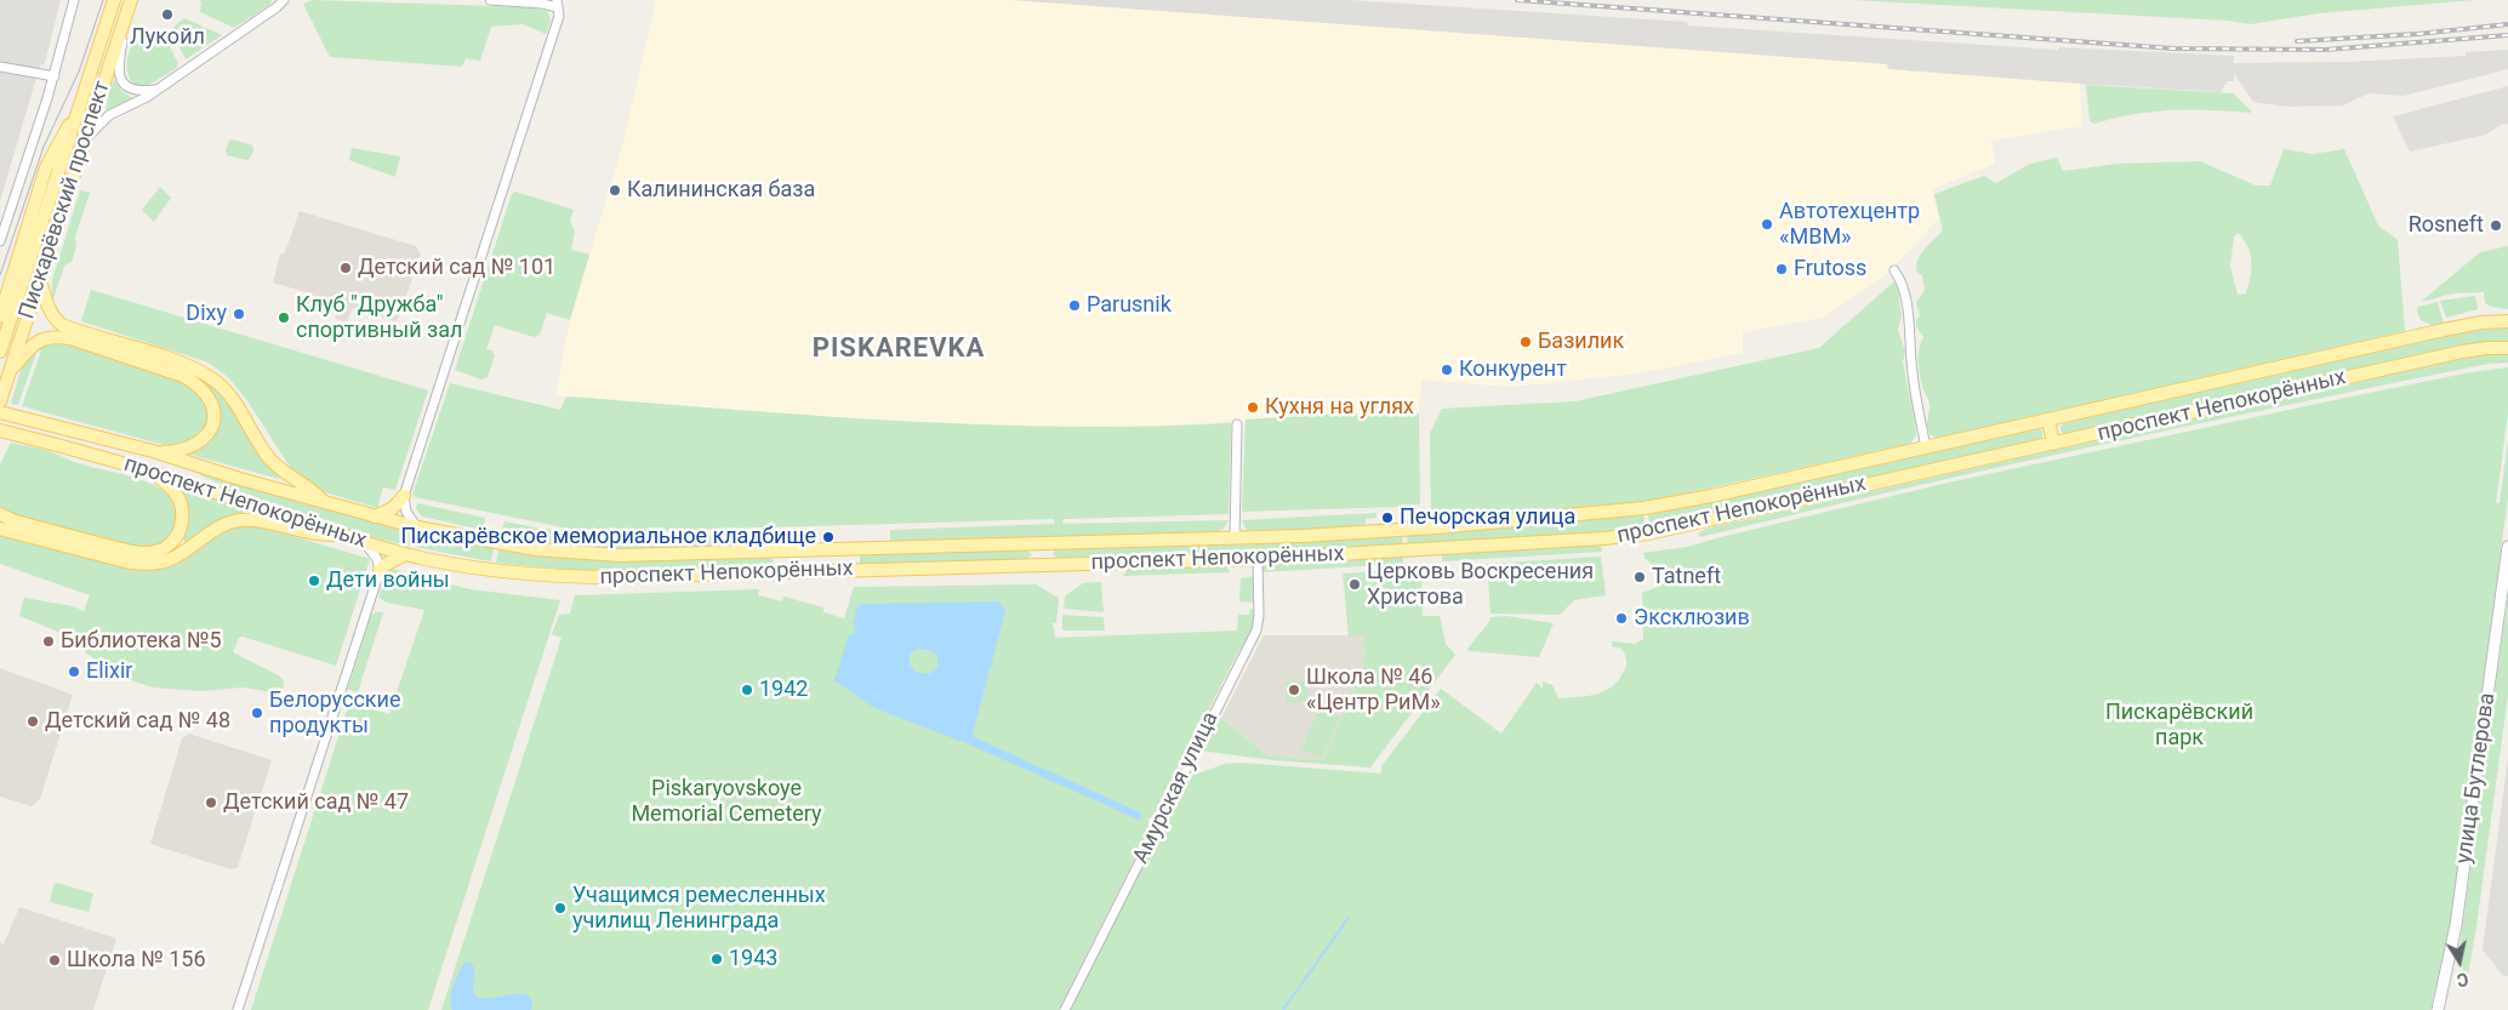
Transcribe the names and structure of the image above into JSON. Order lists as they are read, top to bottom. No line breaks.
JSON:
{"streets":{"main road":["Пискарёвский проспект","проспект Непокорённых"],"street":["улица Бутлерова","Амурская улица"]},"crossings":[["проспект Непокорённых","Амурская улица"]],"districts":["PISKAREVKA"],"parks":["Пискарёвский парк","Piskaryovskoye Memorial Cemetery"],"places":["Лукойл","Калининская база","Автотехцентр «МВМ»","Rosneft","Детский сад № 101","Frutoss","Parusnik","Dixy","Клуб \"Дружба\" спортивный зал","Базилик","Конкурент","Кухня на углях","Печорская улица","Пискарёвское мемориальное кладбище","Tatneft","Дети войны","Церковь Воскресения Христова","Эксклюзив","Библиотека №5","Elixir","1942","Школа № 46 «Центр РиМ»","Белорусские продукты","Детский сад № 48","Детский сад № 47","Учащимся ремесленных училищ Ленинграда","1943","Школа № 156"],"north":"bottom"}
